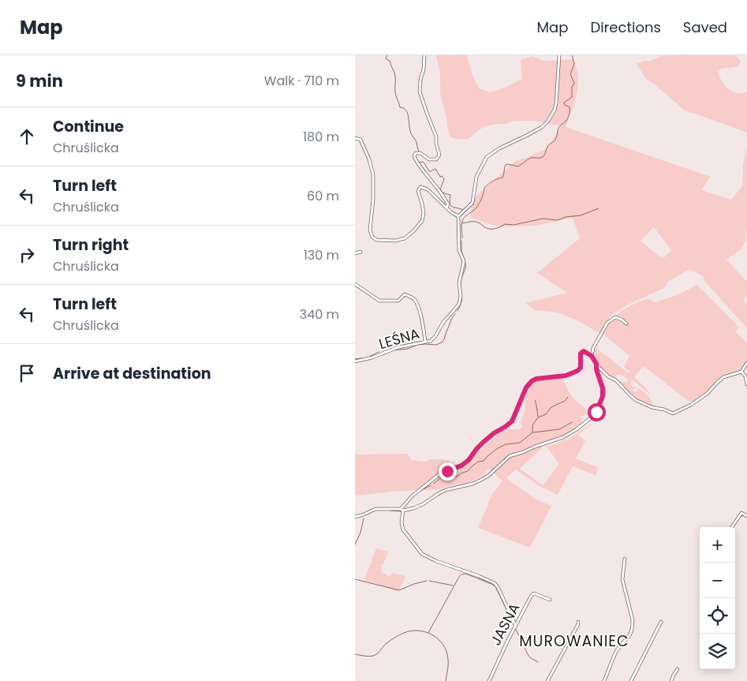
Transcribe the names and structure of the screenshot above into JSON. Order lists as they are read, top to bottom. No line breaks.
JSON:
{"streets":{"street":["LEŚNA","JASNA"]},"districts":["MUROWANIEC"],"page":{"header":"Map","nav":["Map","Directions","Saved"],"heading":["9 min","Walk · 710 m"],"list":[["Continue","Chruślicka","180 m"],["Turn left","Chruślicka","60 m"],["Turn right","Chruślicka","130 m"],["Turn left","Chruślicka","340 m"],"Arrive at destination"],"map_buttons":["+","−"]}}
